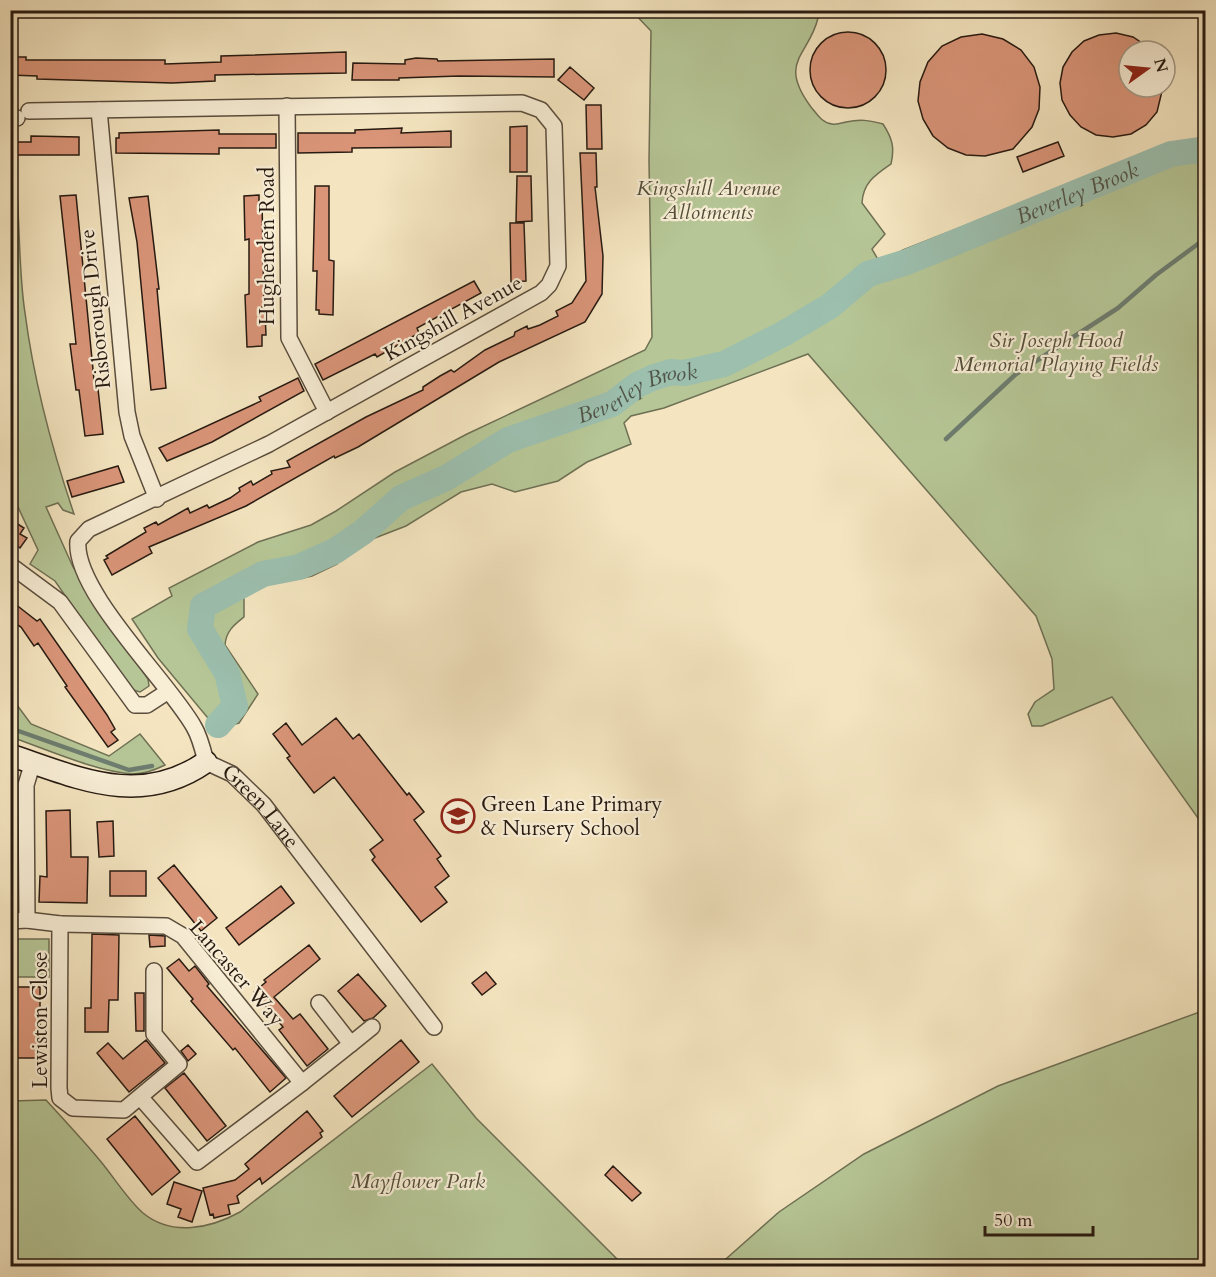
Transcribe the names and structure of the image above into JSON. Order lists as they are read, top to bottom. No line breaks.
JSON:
{"streets":{"street":["Hughenden Road","Risborough Drive","Kingshill Avenue","Green Lane","Lancaster Way","Lewiston Close"]},"crossings":[["Hughenden Road","Kingshill Avenue"],["Risborough Drive","Kingshill Avenue"],["Lancaster Way","Lewiston Close"]],"water":["Beverley Brook"],"parks":["Kingshill Avenue Allotments","Sir Joseph Hood Memorial Playing Fields","Mayflower Park"],"places":{"school or university":["Green Lane Primary & Nursery School"]},"scale_bar":"50 m","north":"right"}
